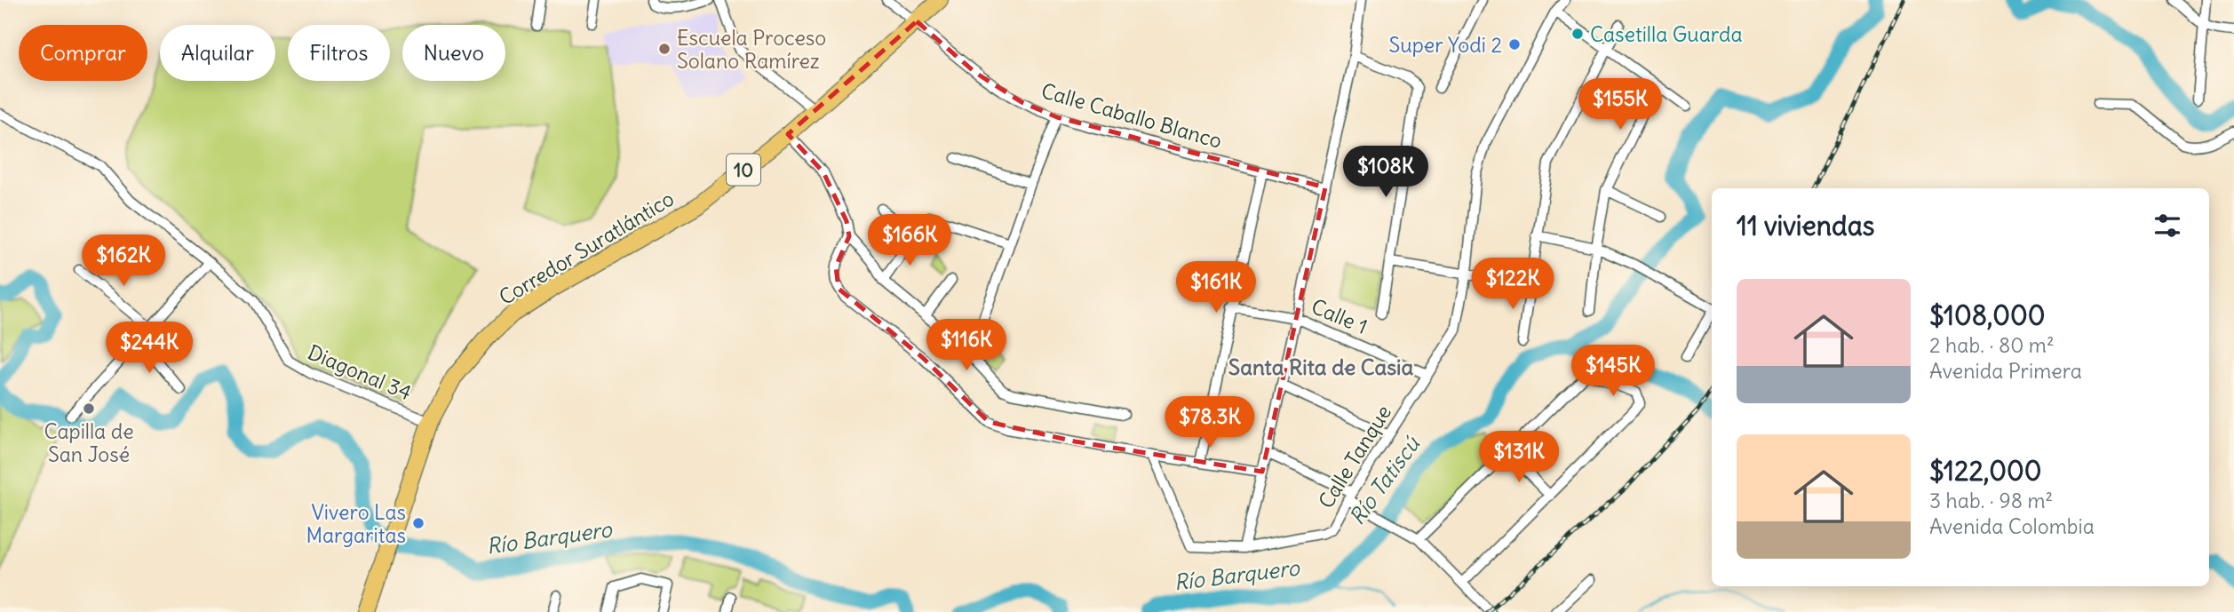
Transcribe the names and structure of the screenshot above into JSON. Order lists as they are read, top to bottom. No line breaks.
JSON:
{"streets":{"main road":["10","Corredor Suratlántico"],"street":["Calle Caballo Blanco","Calle 1","Diagonal 34","Calle Tanque"]},"crossings":[["Calle Caballo Blanco","Corredor Suratlántico"],["Corredor Suratlántico","Diagonal 34"],["Calle 1","Calle Tanque"]],"districts":["Santa Rita de Casia"],"water":["Río Tatiscú","Río Barquero"],"places":["Casetilla Guarda","Super Yodi 2","Escuela Proceso Solano Ramírez","Capilla de San José","Vivero Las Margaritas"],"page":{"chip":["Comprar","Alquilar","Filtros","Nuevo"],"price":["$155K","$108K","$166K","$162K","$122K","$161K","$116K","$244K","$145K","$78.3K","$131K"],"heading":"11 viviendas","list":[{"name":"$108,000","note":"2 hab. · 80 m² · Avenida Primera"},{"name":"$122,000","note":"3 hab. · 98 m² · Avenida Colombia"}]}}
